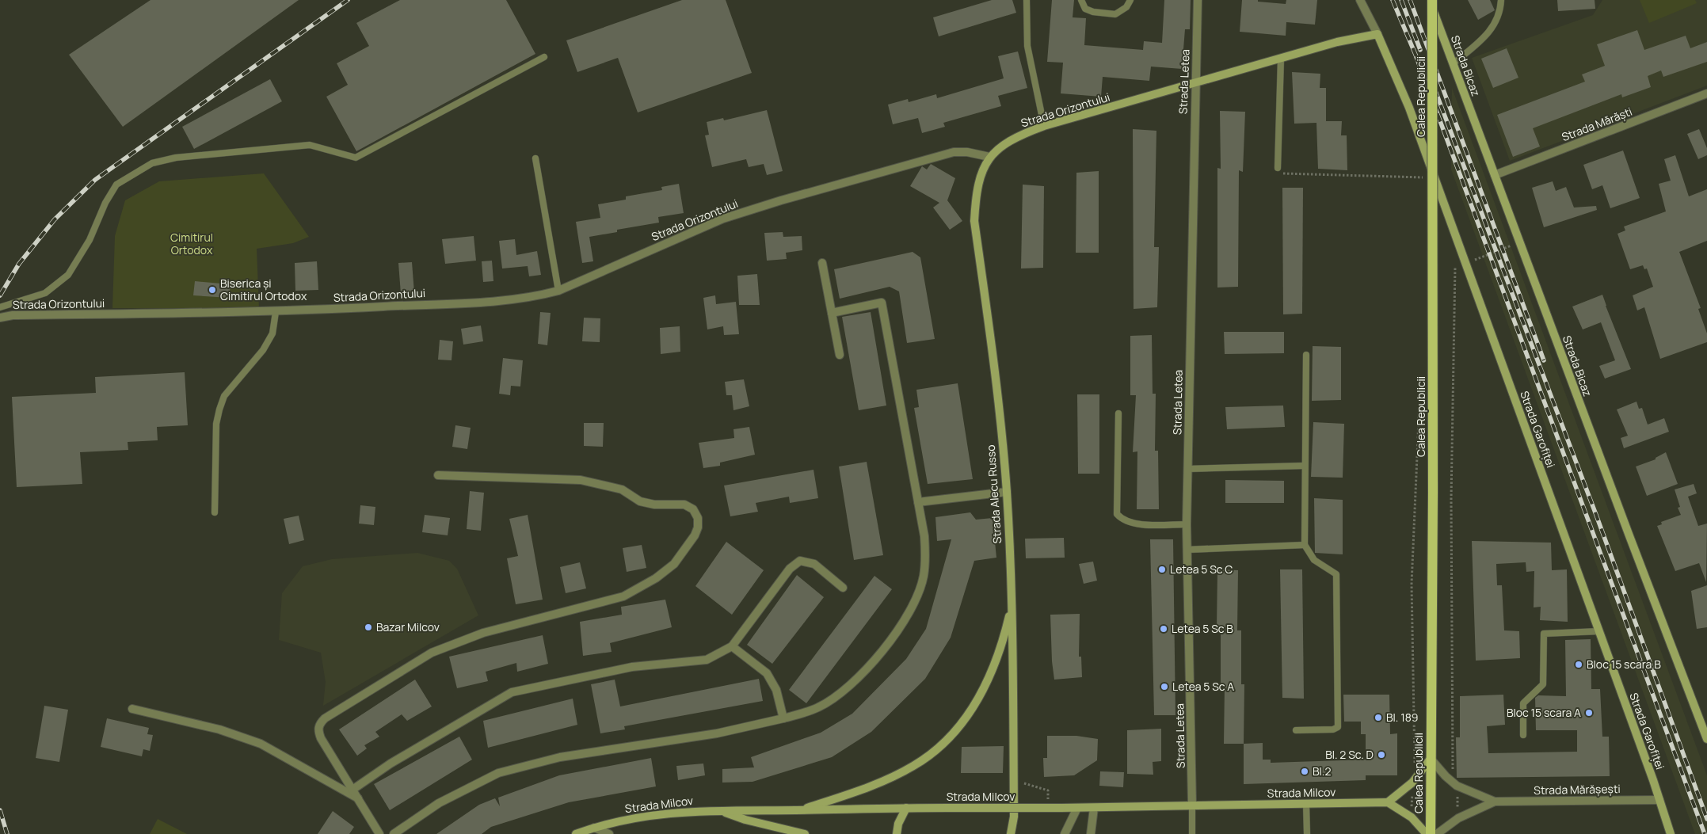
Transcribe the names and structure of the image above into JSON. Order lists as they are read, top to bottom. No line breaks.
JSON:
{"streets":{"main road":["Calea Republicii"],"street":["Strada Bicaz","Strada Letea","Strada Orizontului","Strada Mărăști","Strada Garofiței","Strada Alecu Russo","Strada Mărășești","Strada Milcov"]},"crossings":[["Strada Bicaz","Calea Republicii"],["Strada Bicaz","Strada Mărăști"],["Strada Letea","Strada Orizontului"],["Strada Letea","Strada Milcov"],["Calea Republicii","Strada Mărășești"],["Strada Orizontului","Strada Garofiței"],["Strada Orizontului","Strada Alecu Russo"],["Strada Garofiței","Strada Mărășești"]],"parks":["Cimitirul Ortodox"],"places":["Biserica și Cimitirul Ortodox","Letea 5 Sc C","Bazar Milcov","Letea 5 Sc B","Bloc 15 scara B","Letea 5 Sc A","Bloc 15 scara A","Bl. 189","Bl. 2 Sc. D","Bl.2"]}
